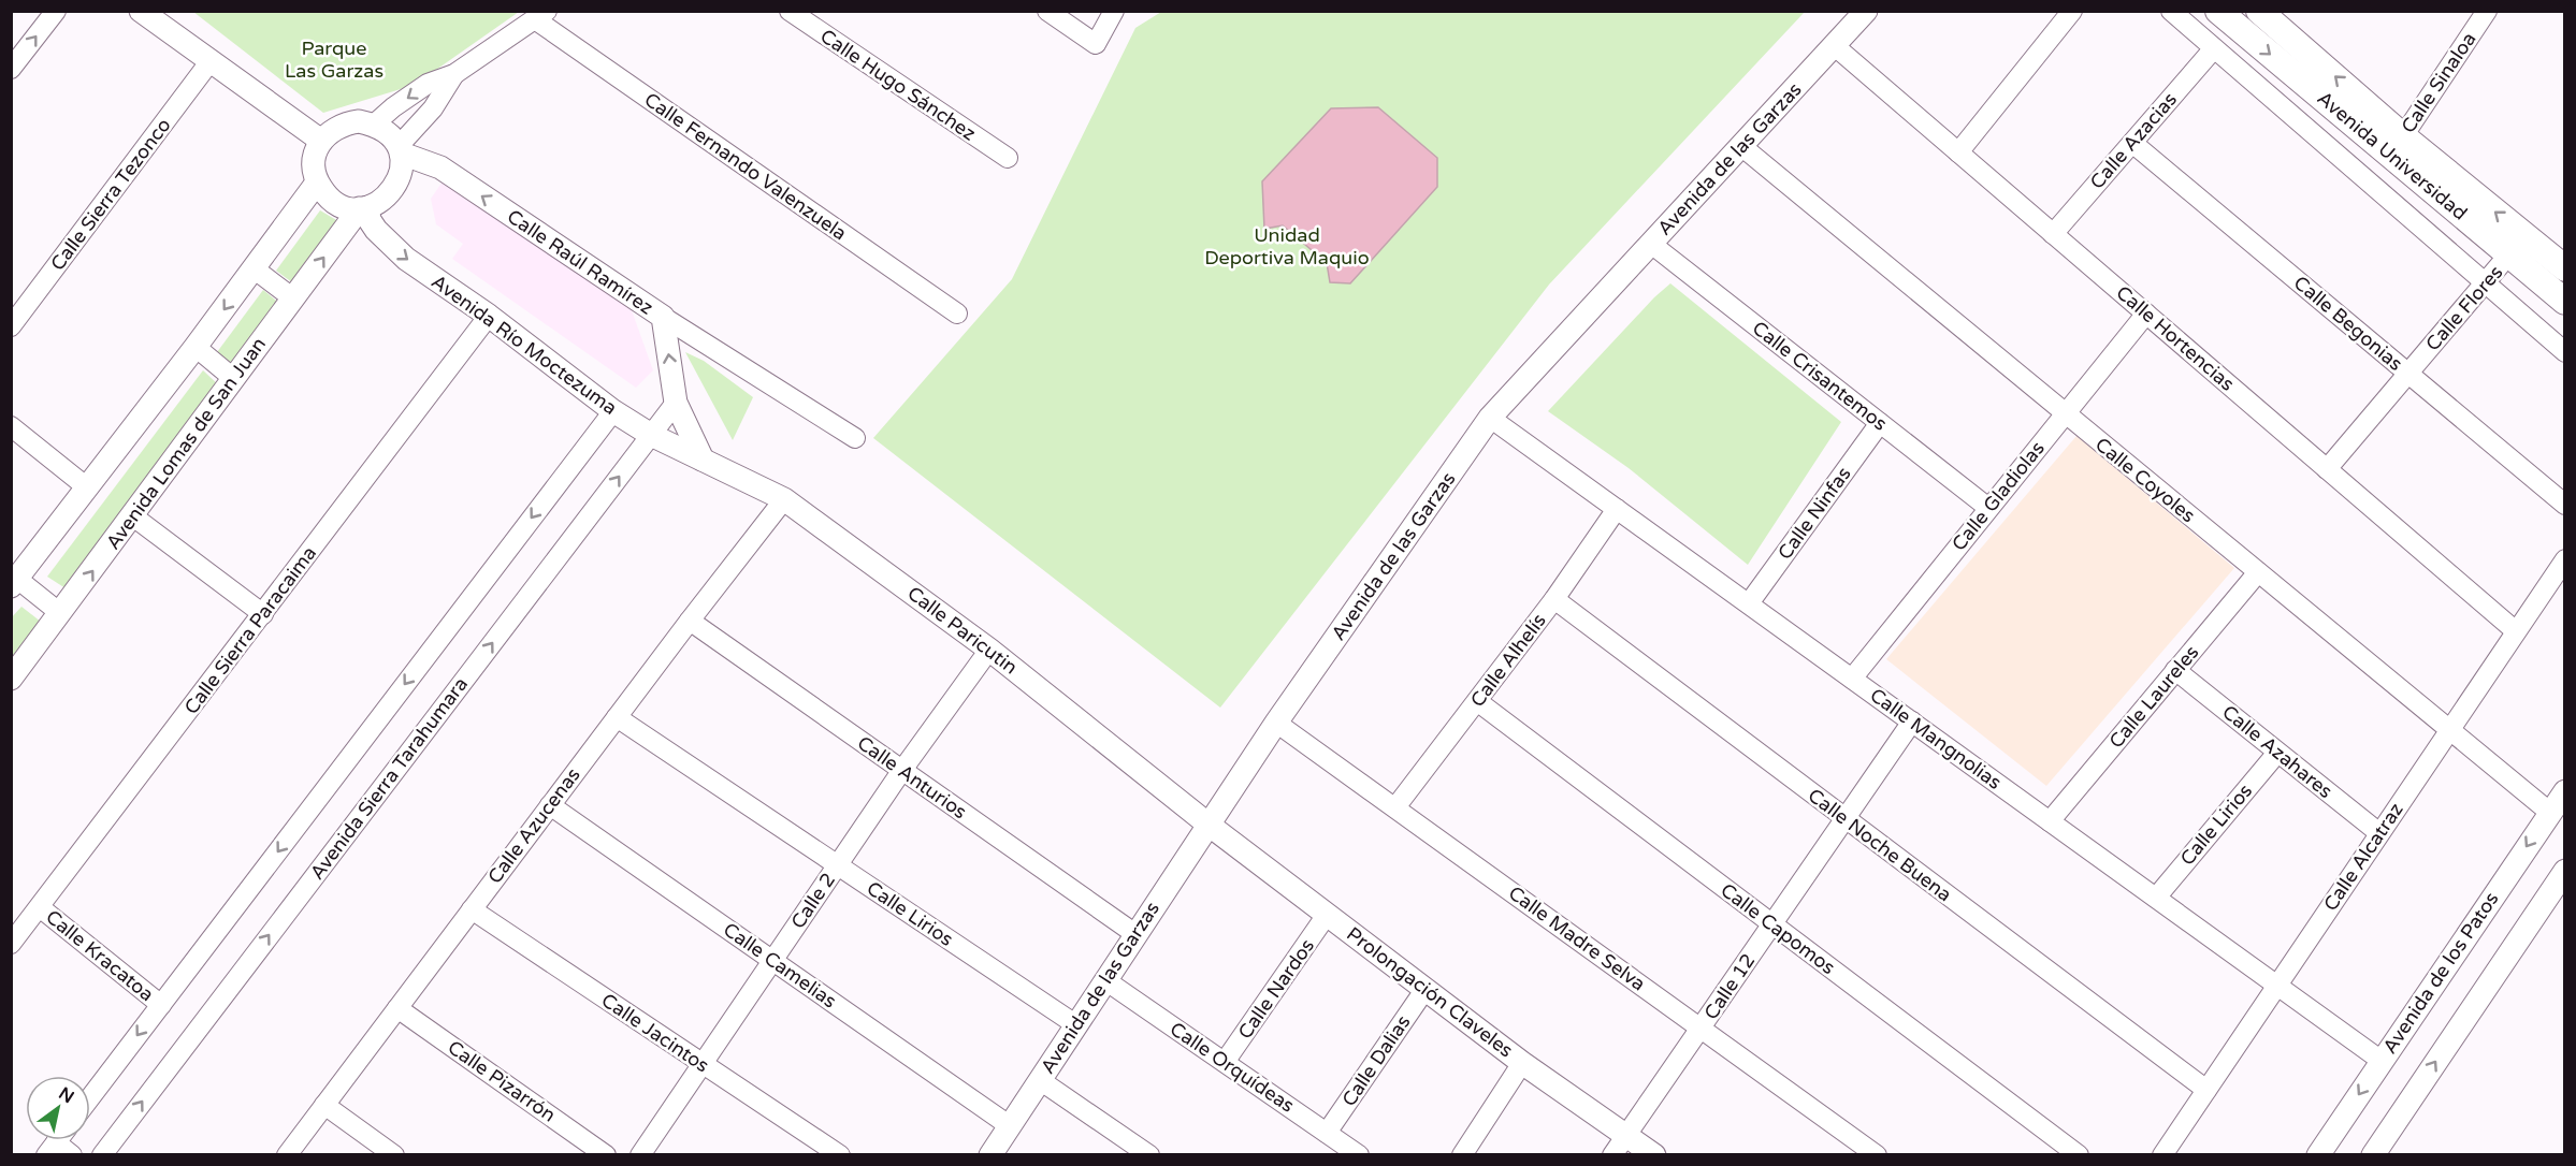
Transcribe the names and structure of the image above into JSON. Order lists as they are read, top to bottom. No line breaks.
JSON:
{"streets":{"main road":["Avenida Universidad"],"street":["Calle Sinaloa","Calle Hugo Sánchez","Calle Azacias","Avenida de las Garzas","Calle Fernando Valenzuela","Calle Sierra Tezonco","Calle Raúl Ramírez","Calle Flores","Calle Begonias","Calle Hortencias","Avenida Río Moctezuma","Calle Crisantemos","Avenida Lomas de San Juan","Calle Coyoles","Calle Gladiolas","Calle Ninfas","Calle Sierra Paracaima","Calle Paricutin","Calle Alhelís","Calle Laureles","Calle Mangnolias","Calle Azahares","Calle Anturios","Avenida Sierra Tarahumara","Calle Lirios","Calle Azucenas","Calle Noche Buena","Calle Alcatraz","Calle 2","Calle Capomos","Calle Madre Selva","Calle Kracatoa","Calle Camelias","Avenida de los Patos","Calle 12","Calle Nardos","Prolongación Claveles","Calle Jacintos","Calle Dalias","Calle Orquídeas","Calle Pizarrón"]},"crossings":[["Calle Sinaloa","Avenida Universidad"],["Calle Azacias","Calle Begonias"],["Calle Azacias","Calle Hortencias"],["Avenida Universidad","Calle Flores"],["Avenida de las Garzas","Calle Hortencias"],["Avenida de las Garzas","Calle Crisantemos"],["Avenida de las Garzas","Calle Coyoles"],["Avenida de las Garzas","Calle Paricutin"],["Avenida de las Garzas","Calle Mangnolias"],["Avenida de las Garzas","Calle Anturios"],["Avenida de las Garzas","Calle Lirios"],["Avenida de las Garzas","Calle Madre Selva"],["Avenida de las Garzas","Calle Camelias"],["Avenida de las Garzas","Prolongación Claveles"],["Avenida de las Garzas","Calle Orquídeas"],["Calle Raúl Ramírez","Avenida Río Moctezuma"],["Calle Raúl Ramírez","Avenida Lomas de San Juan"],["Calle Raúl Ramírez","Calle Paricutin"],["Calle Raúl Ramírez","Avenida Sierra Tarahumara"],["Calle Flores","Calle Begonias"],["Calle Flores","Calle Hortencias"],["Calle Hortencias","Calle Gladiolas"],["Calle Hortencias","Calle Alcatraz"],["Avenida Río Moctezuma","Avenida Lomas de San Juan"],["Avenida Río Moctezuma","Calle Sierra Paracaima"],["Avenida Río Moctezuma","Calle Paricutin"],["Avenida Río Moctezuma","Avenida Sierra Tarahumara"],["Calle Crisantemos","Calle Gladiolas"],["Calle Crisantemos","Calle Ninfas"],["Calle Coyoles","Calle Gladiolas"],["Calle Coyoles","Calle Laureles"],["Calle Coyoles","Calle Alcatraz"],["Calle Coyoles","Avenida de los Patos"],["Calle Gladiolas","Calle Mangnolias"],["Calle Ninfas","Calle Mangnolias"],["Calle Sierra Paracaima","Calle Kracatoa"],["Calle Paricutin","Calle Azucenas"],["Calle Paricutin","Calle 2"],["Calle Paricutin","Prolongación Claveles"],["Calle Alhelís","Calle Mangnolias"],["Calle Alhelís","Calle Noche Buena"],["Calle Alhelís","Calle Capomos"],["Calle Alhelís","Calle Madre Selva"],["Calle Laureles","Calle Mangnolias"],["Calle Laureles","Calle Azahares"],["Calle Mangnolias","Calle Lirios"],["Calle Mangnolias","Calle Alcatraz"],["Calle Mangnolias","Avenida de los Patos"],["Calle Mangnolias","Calle 12"],["Calle Azahares","Calle Lirios"],["Calle Azahares","Calle Alcatraz"],["Calle Anturios","Calle Azucenas"],["Calle Anturios","Calle 2"],["Calle Lirios","Calle Azucenas"],["Calle Lirios","Calle 2"],["Calle Azucenas","Calle Camelias"],["Calle Azucenas","Calle Jacintos"],["Calle Azucenas","Calle Pizarrón"],["Calle Noche Buena","Calle Alcatraz"],["Calle Noche Buena","Calle 12"],["Calle 2","Calle Camelias"],["Calle 2","Calle Jacintos"],["Calle Capomos","Calle 12"],["Calle Madre Selva","Calle 12"],["Calle 12","Prolongación Claveles"],["Calle Nardos","Prolongación Claveles"],["Calle Nardos","Calle Orquídeas"],["Prolongación Claveles","Calle Dalias"],["Calle Dalias","Calle Orquídeas"]],"one_way":["Avenida Río Moctezuma"],"parks":["Parque Las Garzas","Unidad Deportiva Maquio"],"north":"top right"}
